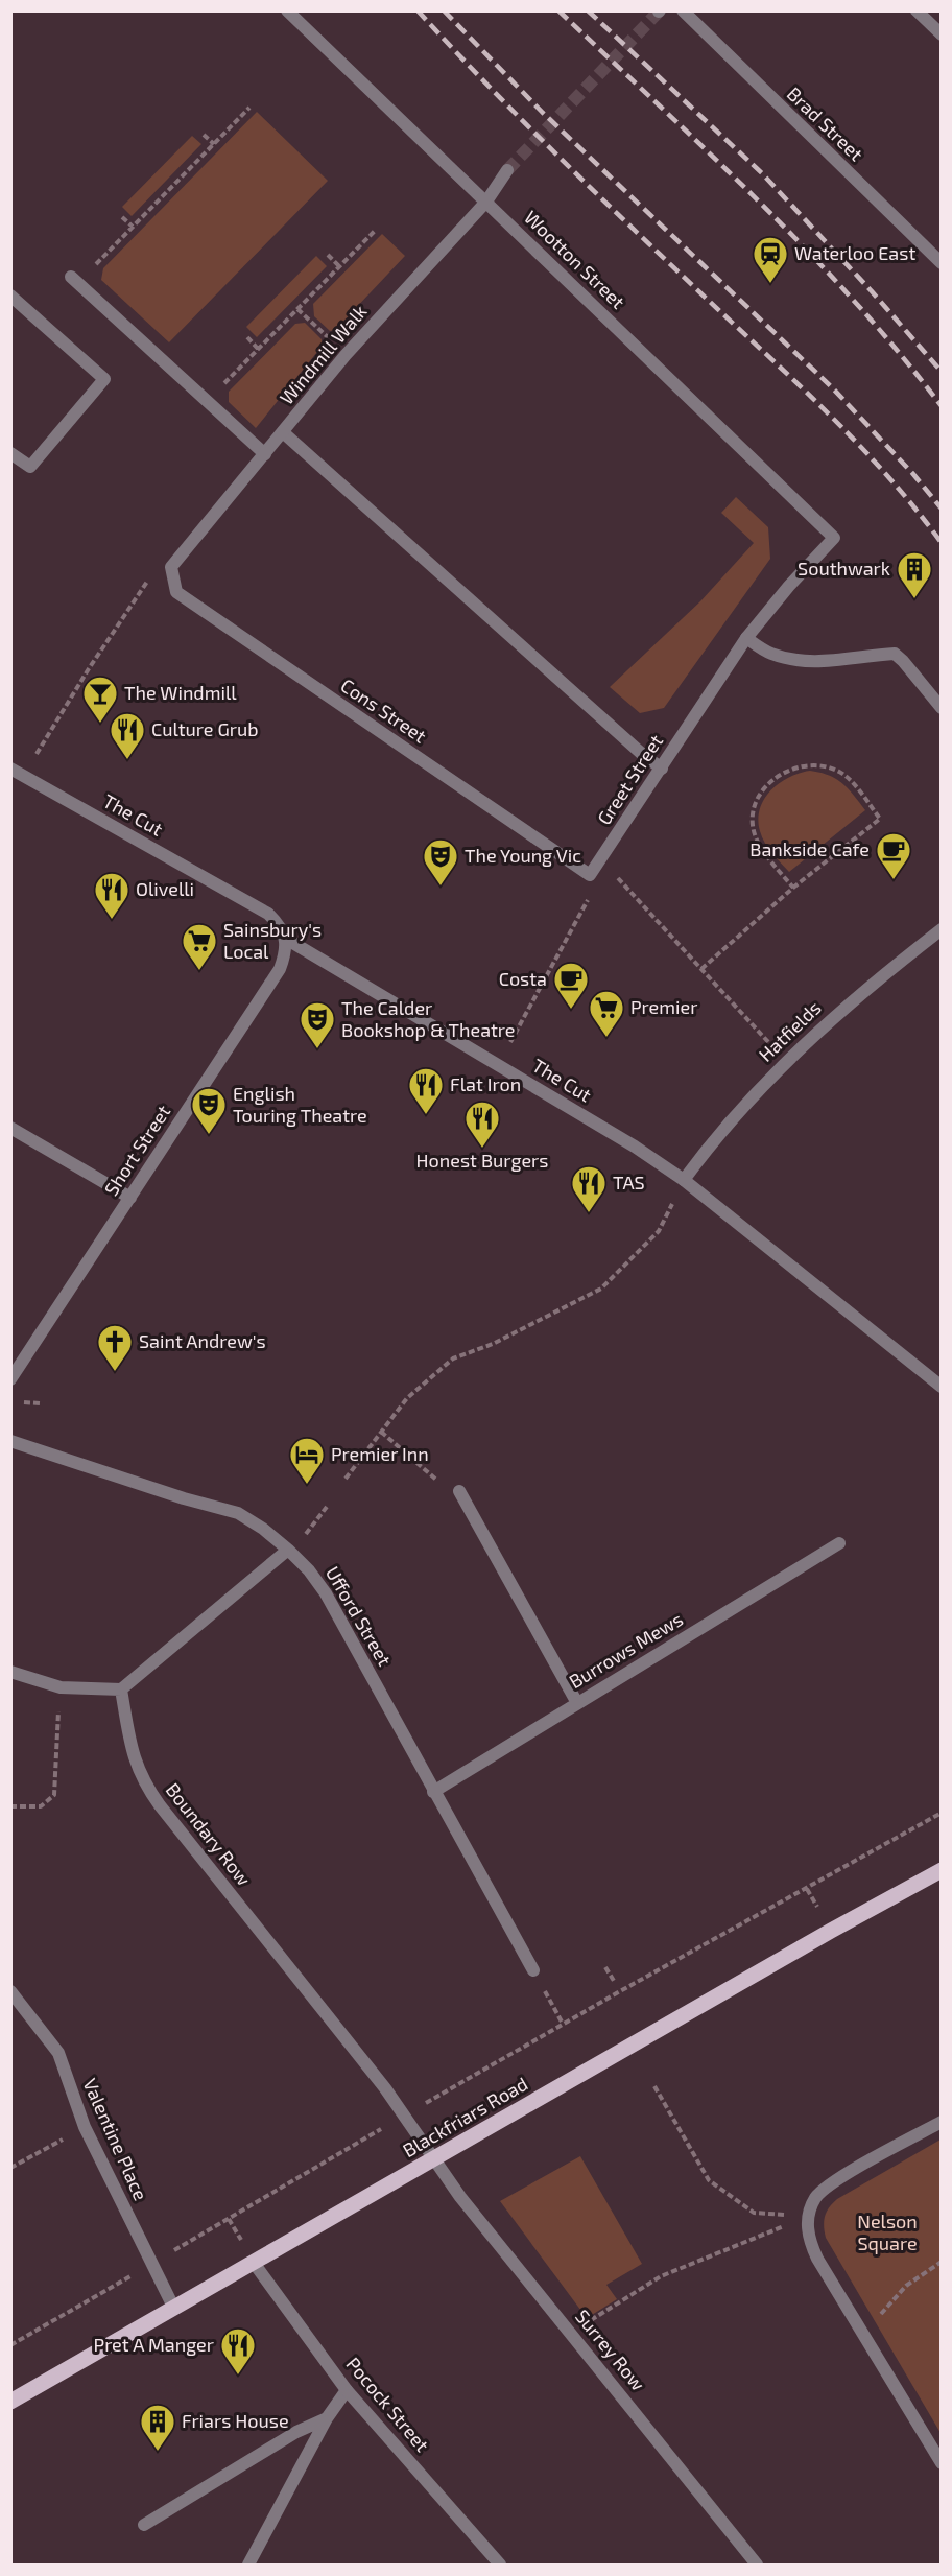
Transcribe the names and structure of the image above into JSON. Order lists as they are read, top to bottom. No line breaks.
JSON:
{"streets":{"main road":["Blackfriars Road"],"street":["Brad Street","Wootton Street","Windmill Walk","Cons Street","Greet Street","The Cut","Hatfields","Short Street","Ufford Street","Burrows Mews","Boundary Row","Valentine Place","Surrey Row","Pocock Street"]},"crossings":[["Wootton Street","Windmill Walk"],["Wootton Street","Greet Street"],["Windmill Walk","Cons Street"],["Cons Street","Greet Street"],["The Cut","Hatfields"],["The Cut","Short Street"],["Ufford Street","Burrows Mews"],["Boundary Row","Blackfriars Road"],["Boundary Row","Surrey Row"],["Blackfriars Road","Valentine Place"],["Blackfriars Road","Surrey Row"],["Blackfriars Road","Pocock Street"]],"parks":["Nelson Square"],"places":{"station":["Waterloo East"],"building":["Southwark","Friars House"],"bar":["The Windmill"],"restaurant":["Culture Grub","Olivelli","Flat Iron","Honest Burgers","TAS","Pret A Manger"],"cafe":["Bankside Cafe","Costa"],"theatre":["The Young Vic","The Calder Bookshop & Theatre","English Touring Theatre"],"supermarket":["Sainsbury's Local","Premier"],"church":["Saint Andrew's"],"hotel":["Premier Inn"]}}
